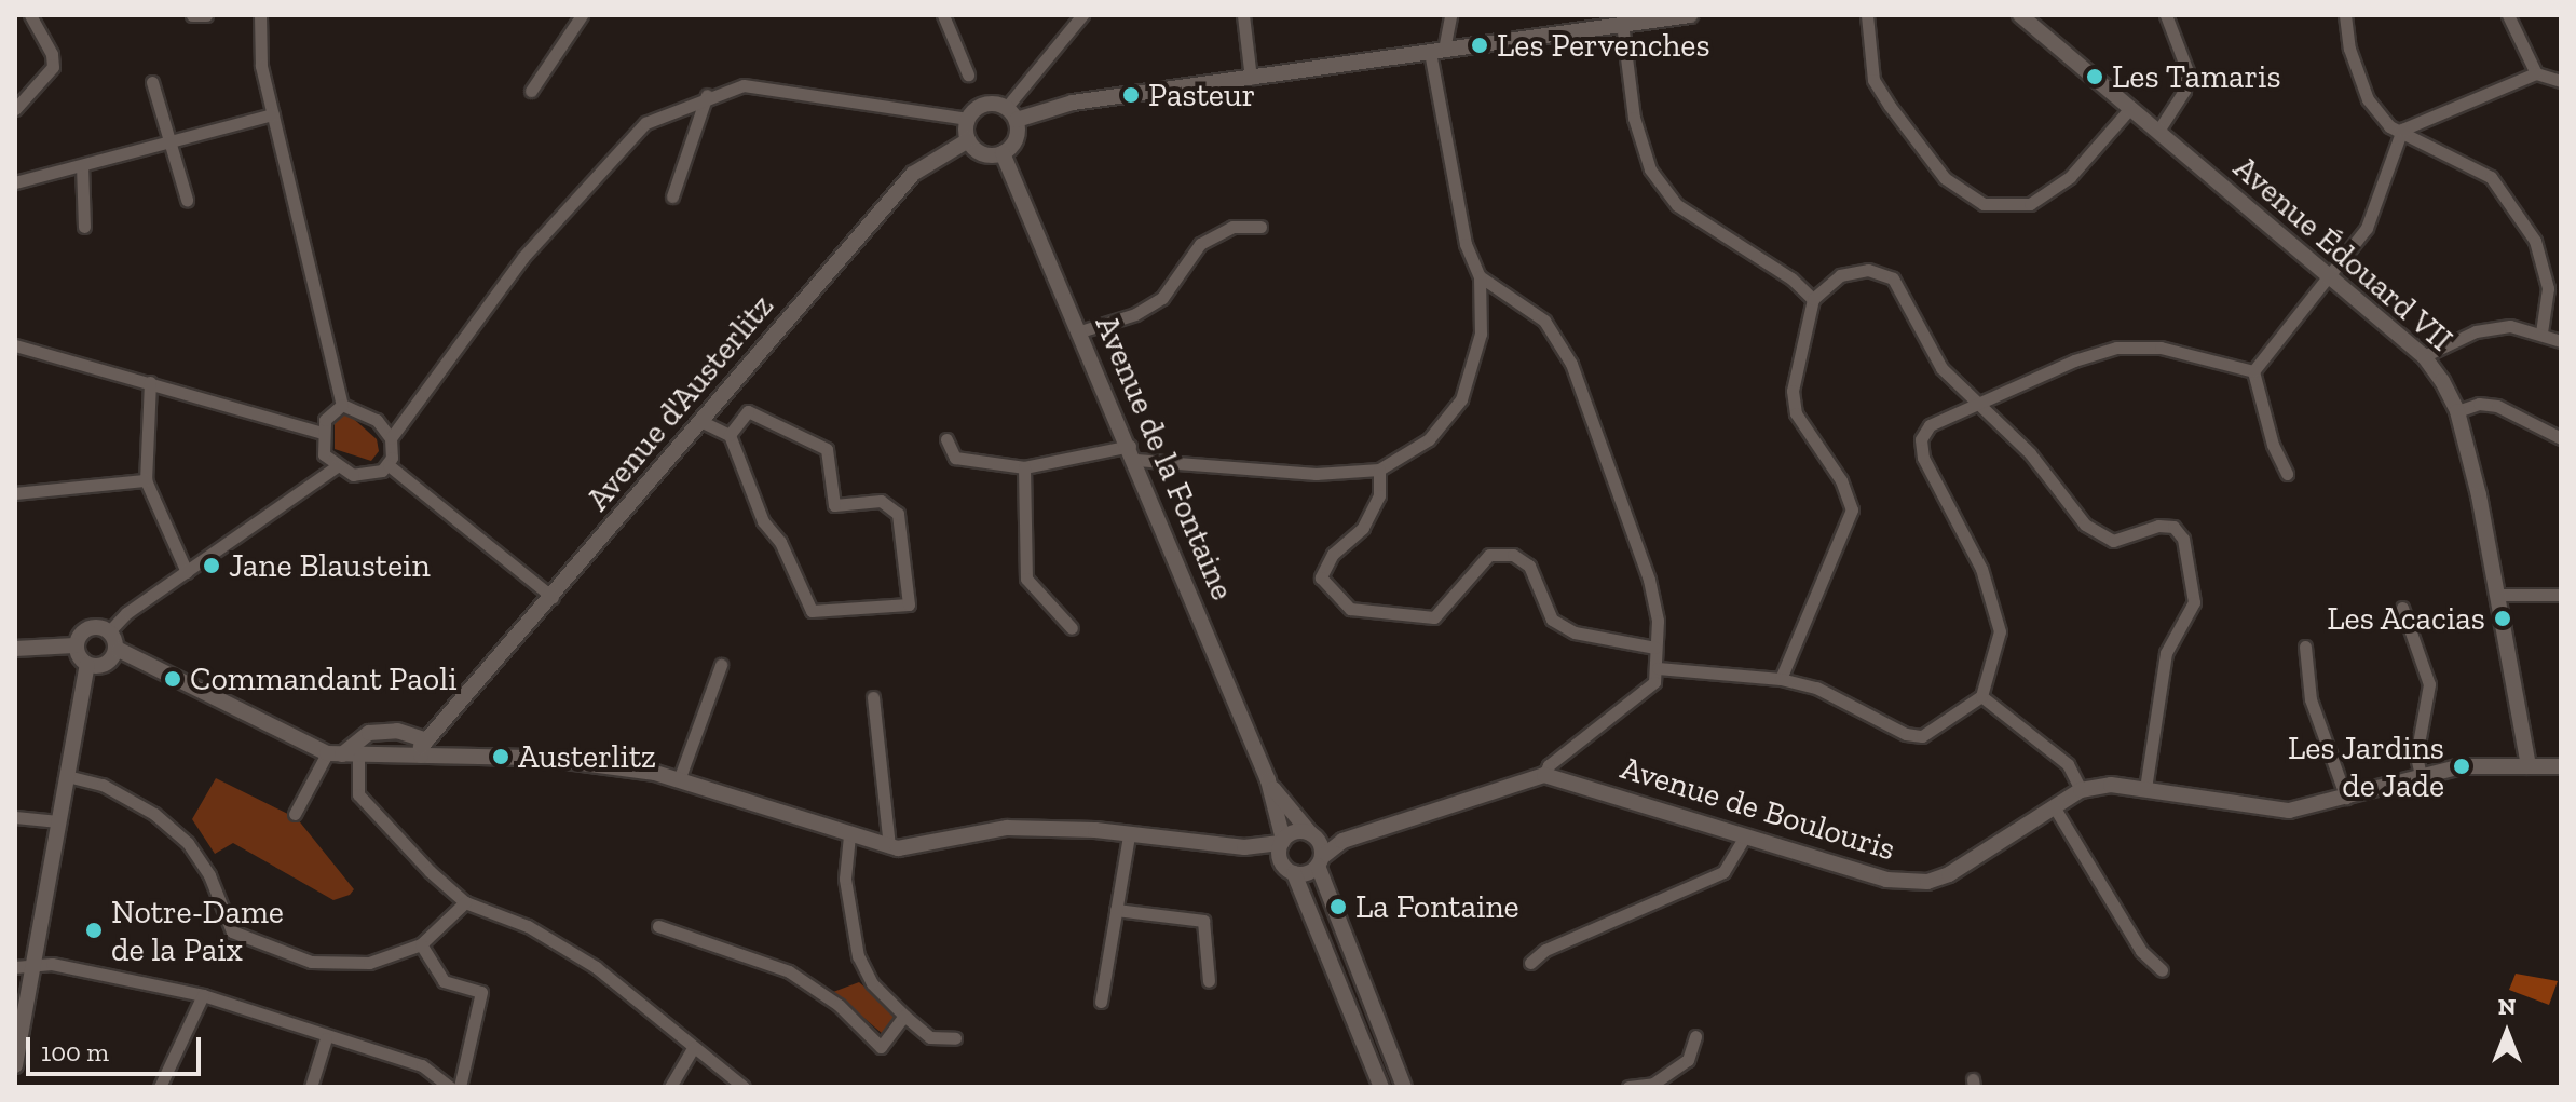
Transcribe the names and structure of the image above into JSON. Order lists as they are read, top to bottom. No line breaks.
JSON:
{"streets":{"street":["Avenue Édouard VII","Avenue d'Austerlitz","Avenue de la Fontaine","Avenue de Boulouris"]},"crossings":[["Avenue Édouard VII","Avenue de Boulouris"],["Avenue d'Austerlitz","Avenue de la Fontaine"]],"places":["Les Pervenches","Les Tamaris","Pasteur","Jane Blaustein","Les Acacias","Commandant Paoli","Austerlitz","Les Jardins de Jade","La Fontaine","Notre-Dame de la Paix"],"scale_bar":"100 m","north":"top"}
